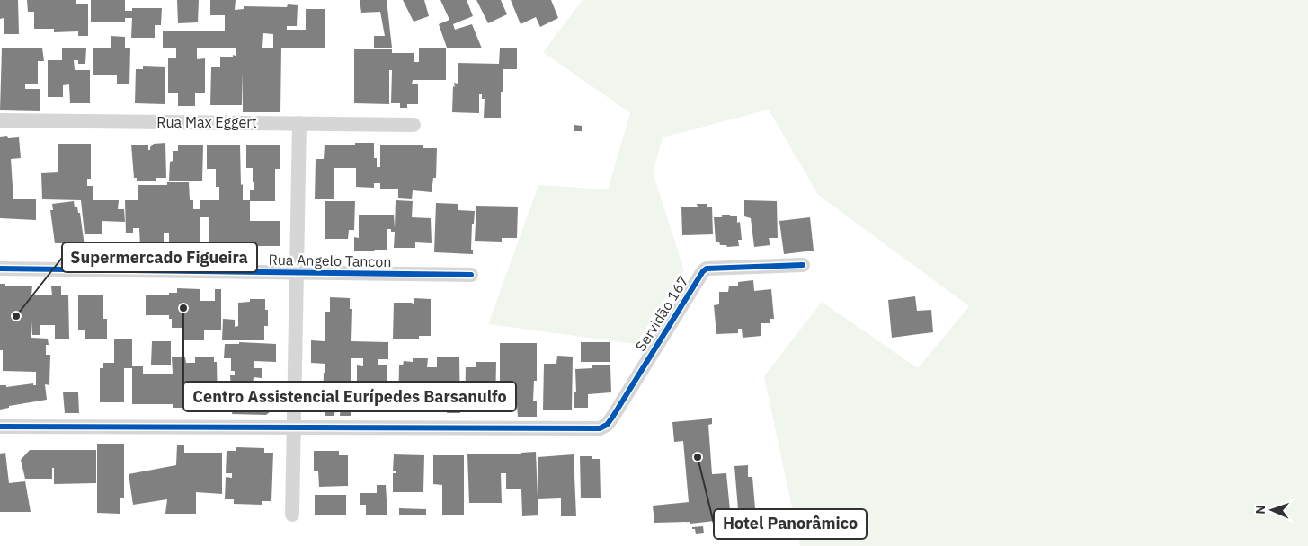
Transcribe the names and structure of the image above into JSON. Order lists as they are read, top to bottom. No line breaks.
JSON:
{"streets":{"street":["Rua Max Eggert","Rua Angelo Tancon","Servidão 167"]},"places":["Centro Assistencial Eurípedes Barsanulfo","Supermercado Figueira","Hotel Panorâmico"],"north":"left"}
